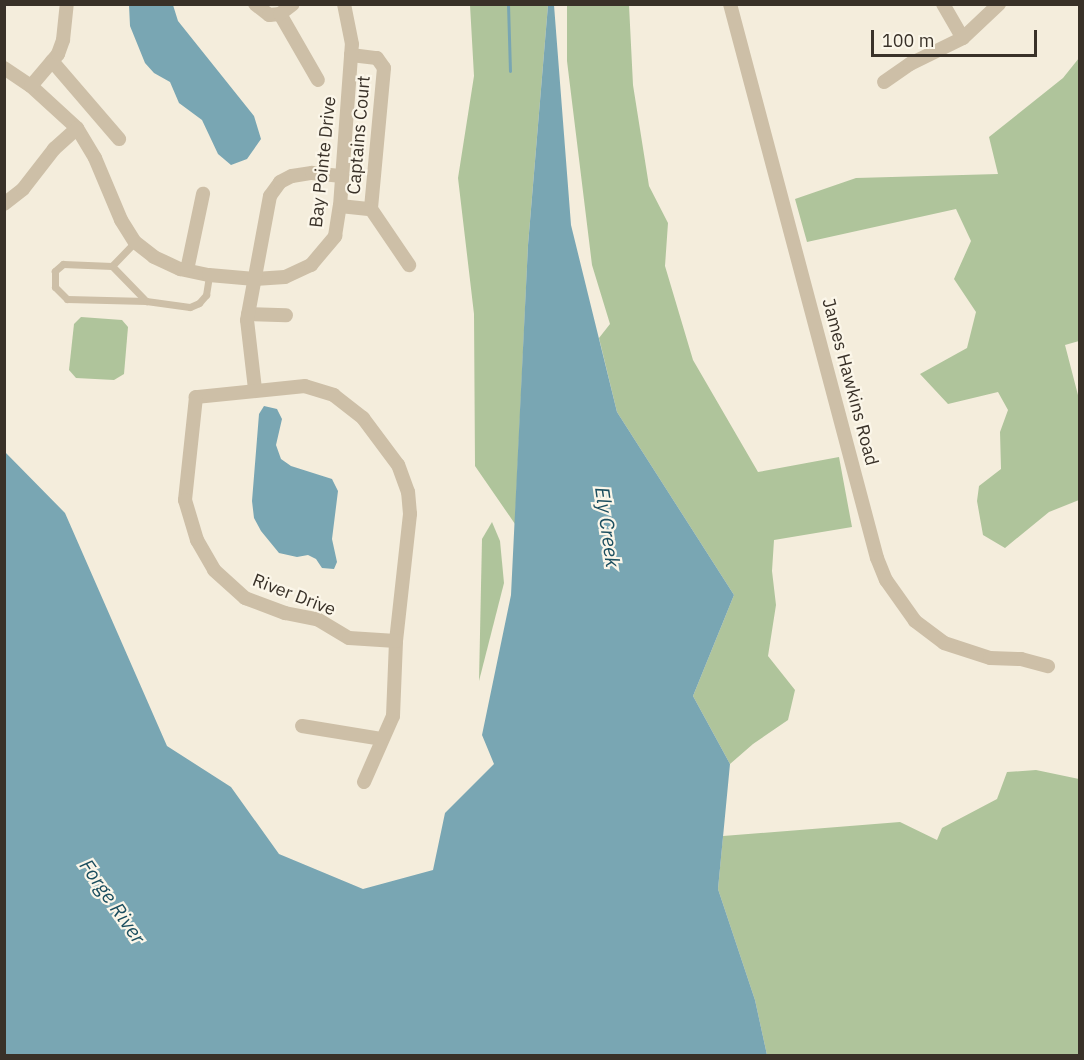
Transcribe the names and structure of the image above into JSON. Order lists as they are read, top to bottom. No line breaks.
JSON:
{"streets":{"street":["Captains Court","Bay Pointe Drive","James Hawkins Road","River Drive"]},"crossings":[["Captains Court","Bay Pointe Drive"]],"water":["Ely Creek","Forge River"],"scale_bar":"100 m"}
